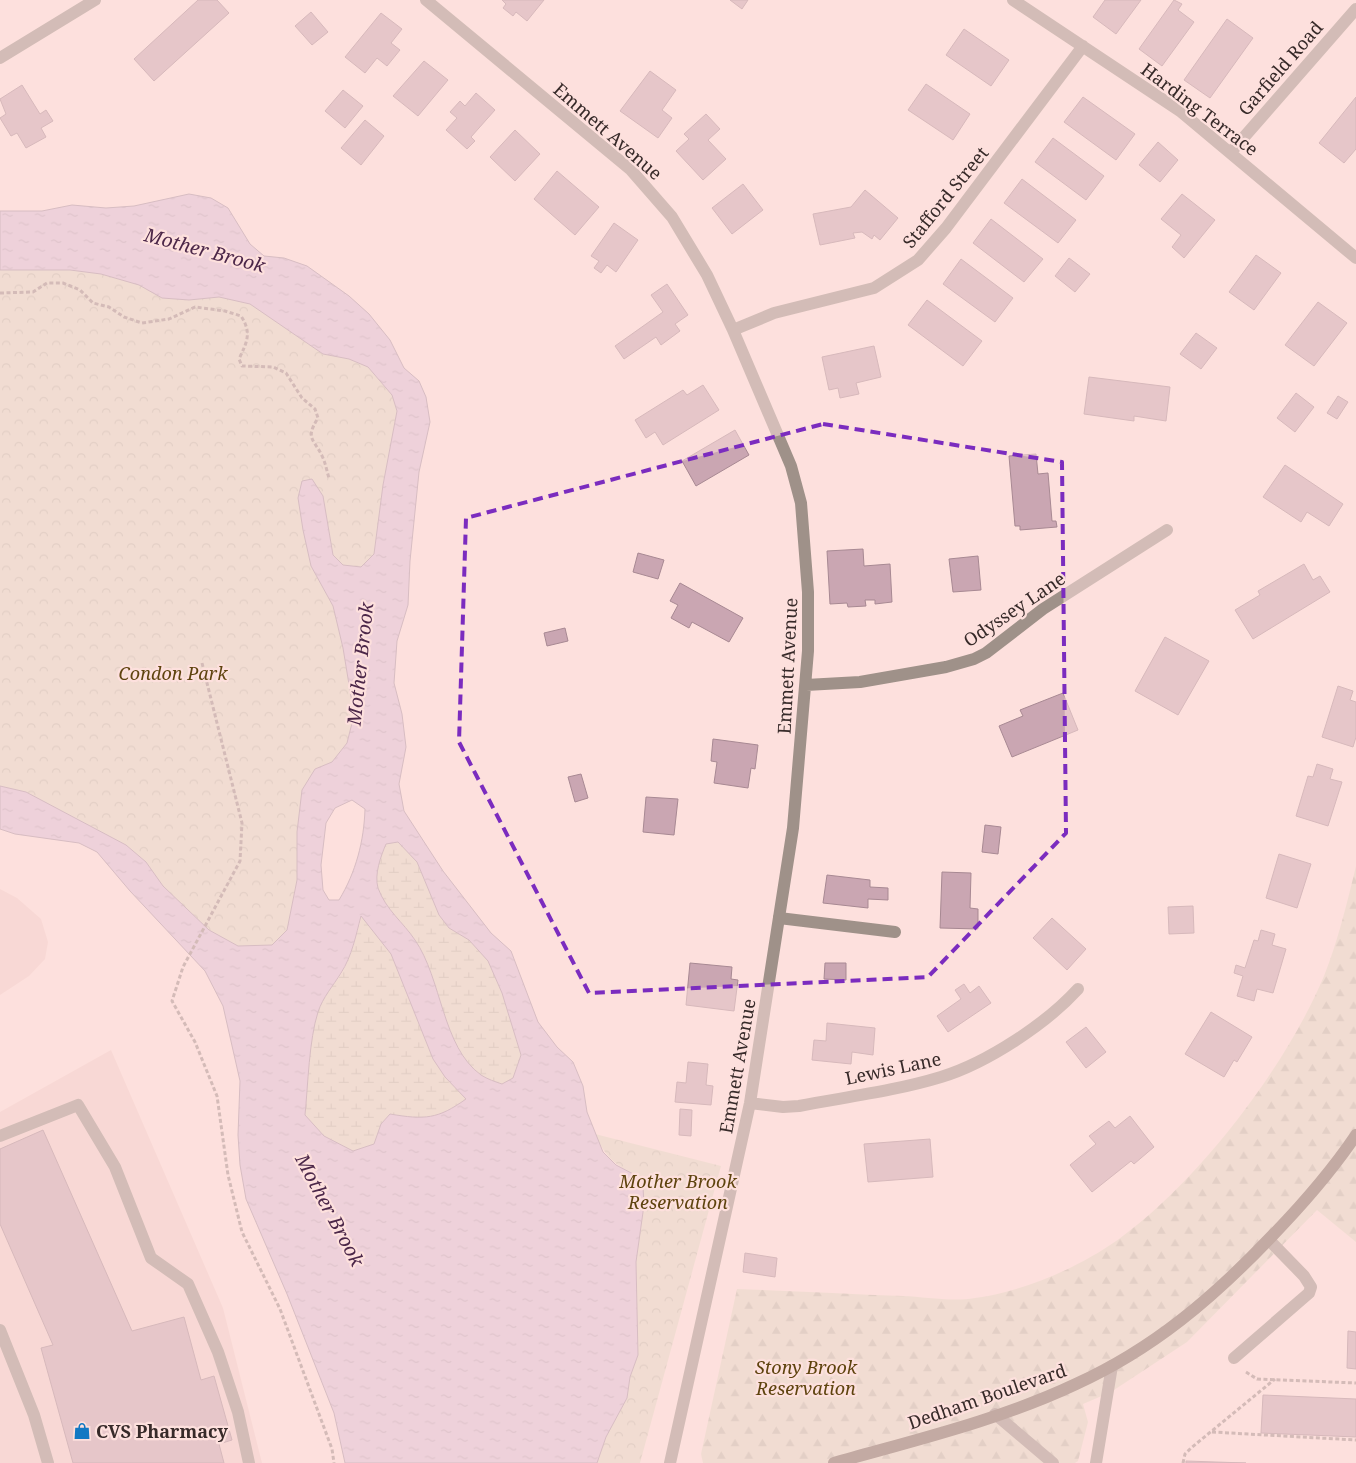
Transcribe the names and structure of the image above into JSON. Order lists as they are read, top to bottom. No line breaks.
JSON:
{"streets":{"main road":["Dedham Boulevard"],"street":["Garfield Road","Harding Terrace","Emmett Avenue","Stafford Street","Odyssey Lane","Lewis Lane"]},"crossings":[["Garfield Road","Harding Terrace"],["Harding Terrace","Stafford Street"],["Emmett Avenue","Stafford Street"],["Emmett Avenue","Odyssey Lane"],["Emmett Avenue","Lewis Lane"]],"water":["Mother Brook"],"parks":["Condon Park","Mother Brook Reservation","Stony Brook Reservation"],"places":{"shop":["CVS Pharmacy"]}}
